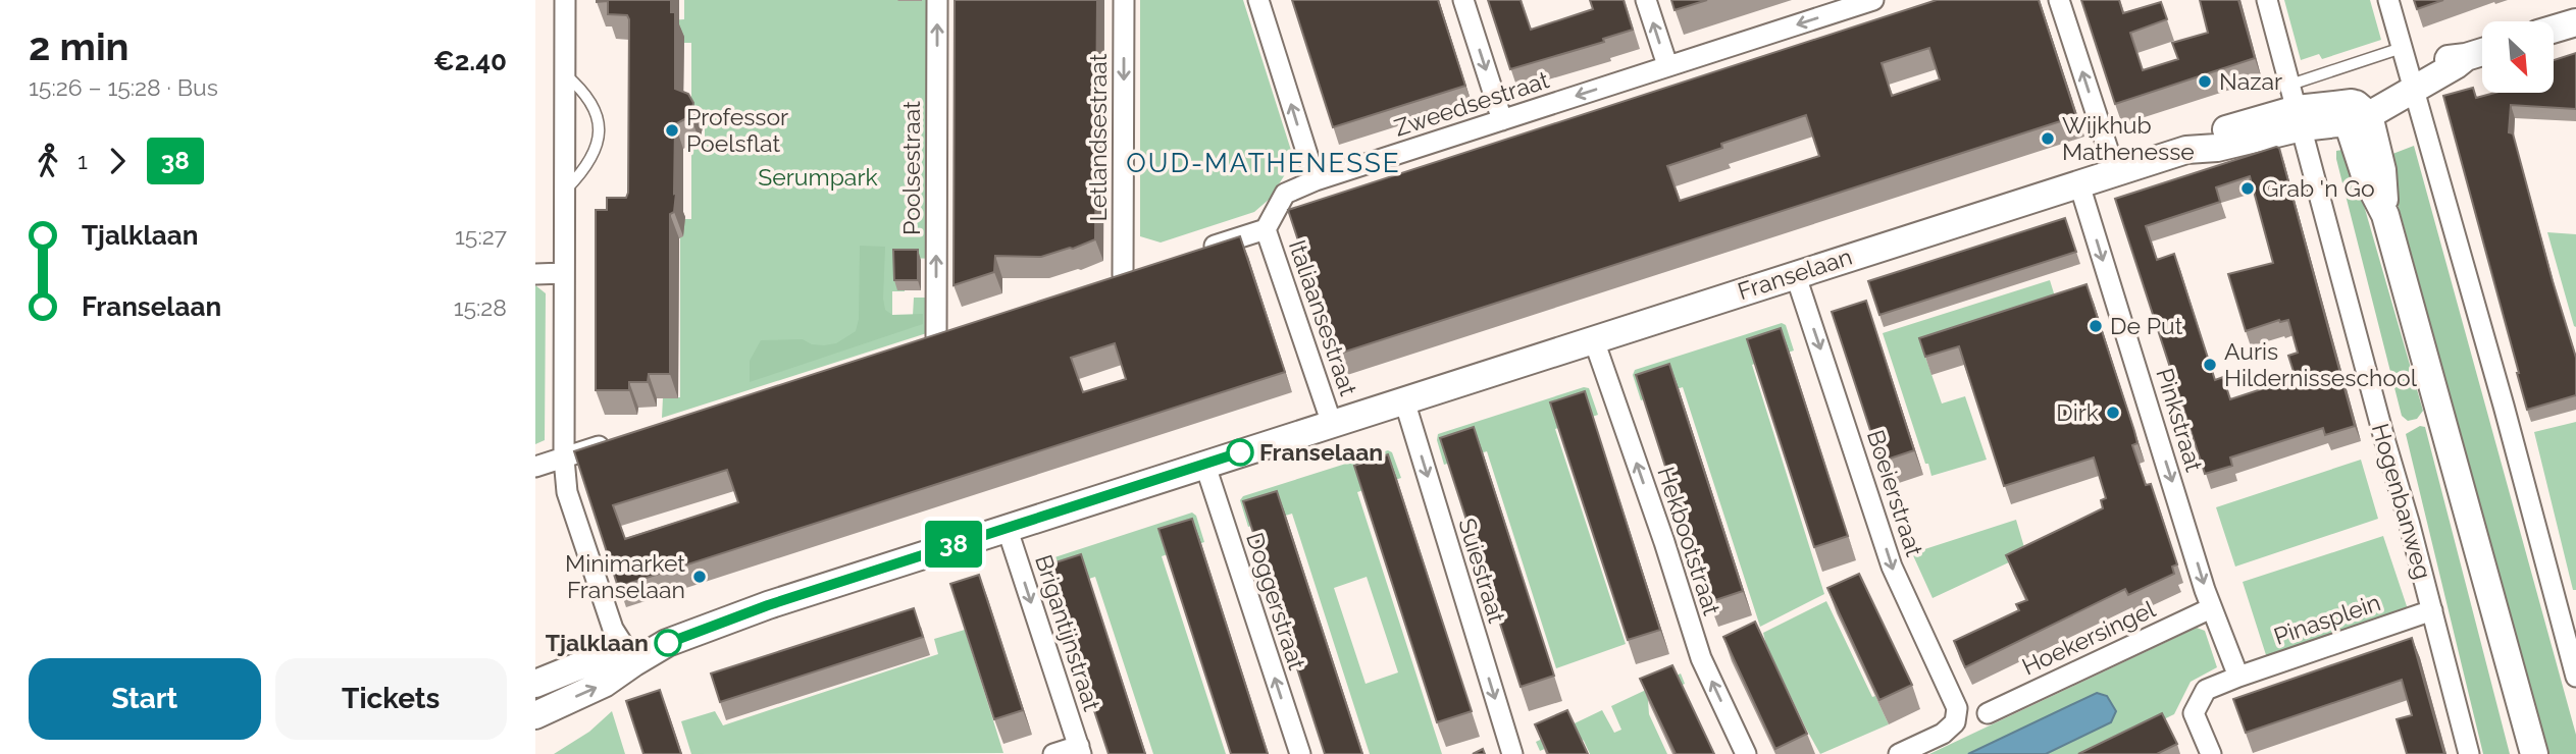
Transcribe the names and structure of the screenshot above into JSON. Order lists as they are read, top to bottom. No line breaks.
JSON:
{"streets":{"street":["Zweedsestraat","Letlandsestraat","Poolsestraat","Franselaan","Italiaansestraat","Pinkstraat","Boeierstraat","Hogenbanweg","Hekbootstraat","Suiestraat","Doggerstraat","Pinasplein","Brigantijnstraat","Hoekersingel"]},"crossings":[["Zweedsestraat","Italiaansestraat"],["Franselaan","Italiaansestraat"],["Franselaan","Pinkstraat"],["Franselaan","Boeierstraat"],["Franselaan","Hogenbanweg"],["Franselaan","Hekbootstraat"],["Franselaan","Suiestraat"],["Franselaan","Doggerstraat"],["Franselaan","Brigantijnstraat"],["Pinkstraat","Hoekersingel"],["Hogenbanweg","Pinasplein"]],"one_way":["Zweedsestraat","Poolsestraat","Pinkstraat","Boeierstraat","Hekbootstraat","Suiestraat","Doggerstraat","Brigantijnstraat"],"districts":["OUD-MATHENESSE"],"parks":["Serumpark"],"places":["Nazar","Professor Poelsflat","Wijkhub Mathenesse","Grab 'n Go","De Put","Auris Hildernisseschool","Dirk","Franselaan","Minimarket Franselaan","Tjalklaan"],"lines":["bus line 38"],"north":"bottom right","page":{"heading":["2 min","15:26 – 15:28 · Bus","€2.40"],"on_map":"38","legs":["1","38"],"list":[{"name":"Tjalklaan","value":"15:27"},{"name":"Franselaan","value":"15:28"}],"buttons":["Start","Tickets"]}}
